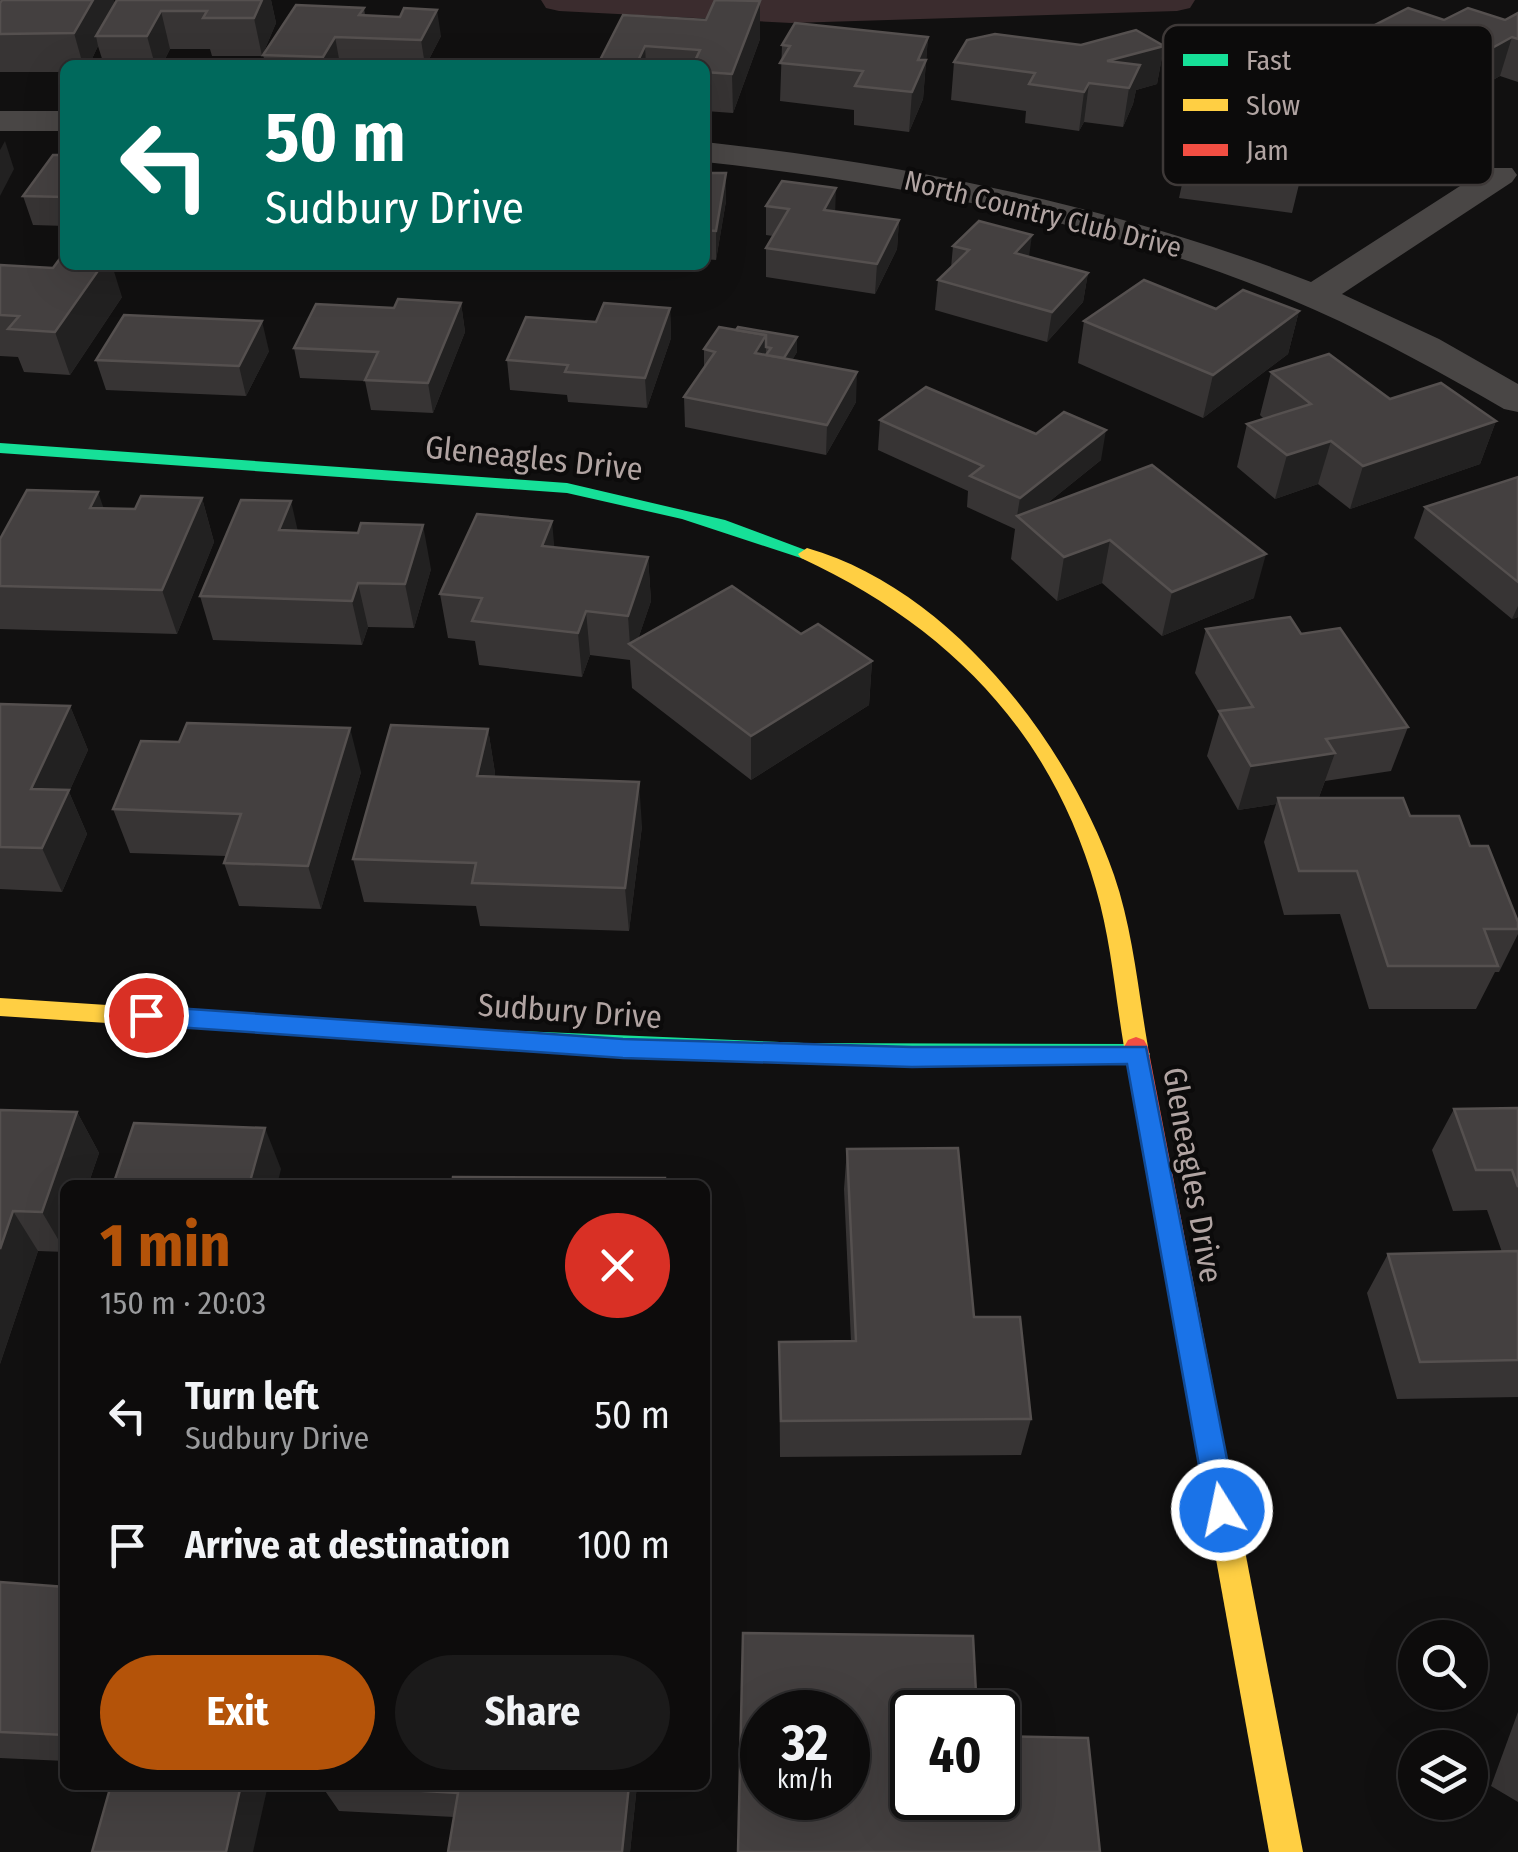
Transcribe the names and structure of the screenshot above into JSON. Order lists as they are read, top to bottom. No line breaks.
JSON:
{"streets":{"street":["North Country Club Drive","Gleneagles Drive","Sudbury Drive"]},"crossings":[["Gleneagles Drive","Sudbury Drive"]],"legend":["Fast","Slow","Jam"],"page":{"turn":["50 m","Sudbury Drive"],"heading":["1 min","150 m · 20:03"],"list":[{"name":"Turn left","note":"Sudbury Drive","value":"50 m"},{"name":"Arrive at destination","value":"100 m"}],"buttons":["Exit","Share"],"speed":"32 km/h","limit":"40"}}
